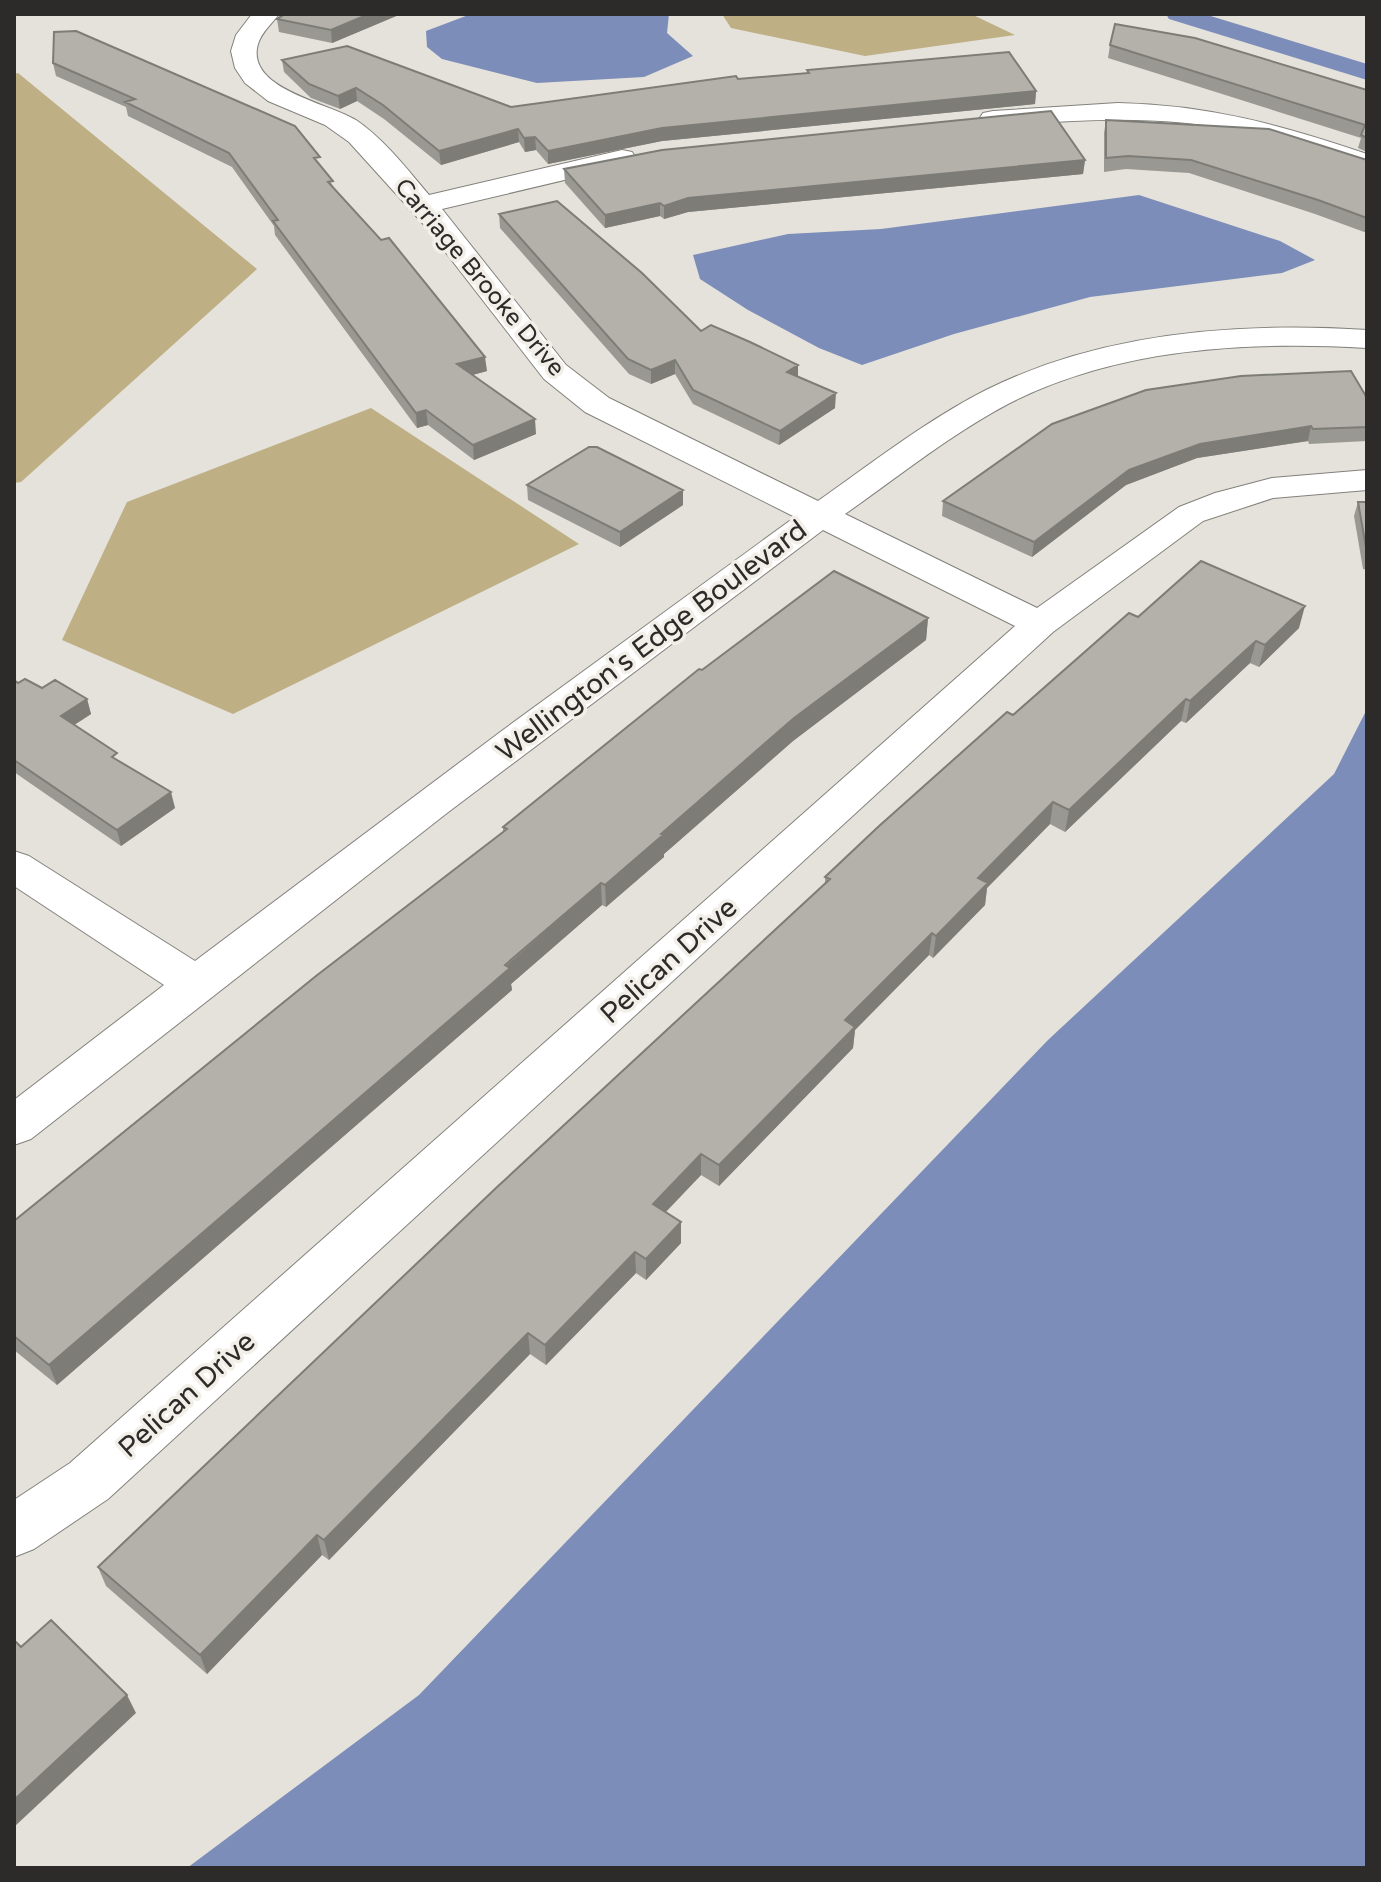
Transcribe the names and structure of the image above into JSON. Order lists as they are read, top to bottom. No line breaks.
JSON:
{"streets":{"street":["Carriage Brooke Drive","Wellington's Edge Boulevard","Pelican Drive"]},"crossings":[["Carriage Brooke Drive","Wellington's Edge Boulevard"],["Carriage Brooke Drive","Pelican Drive"]]}
